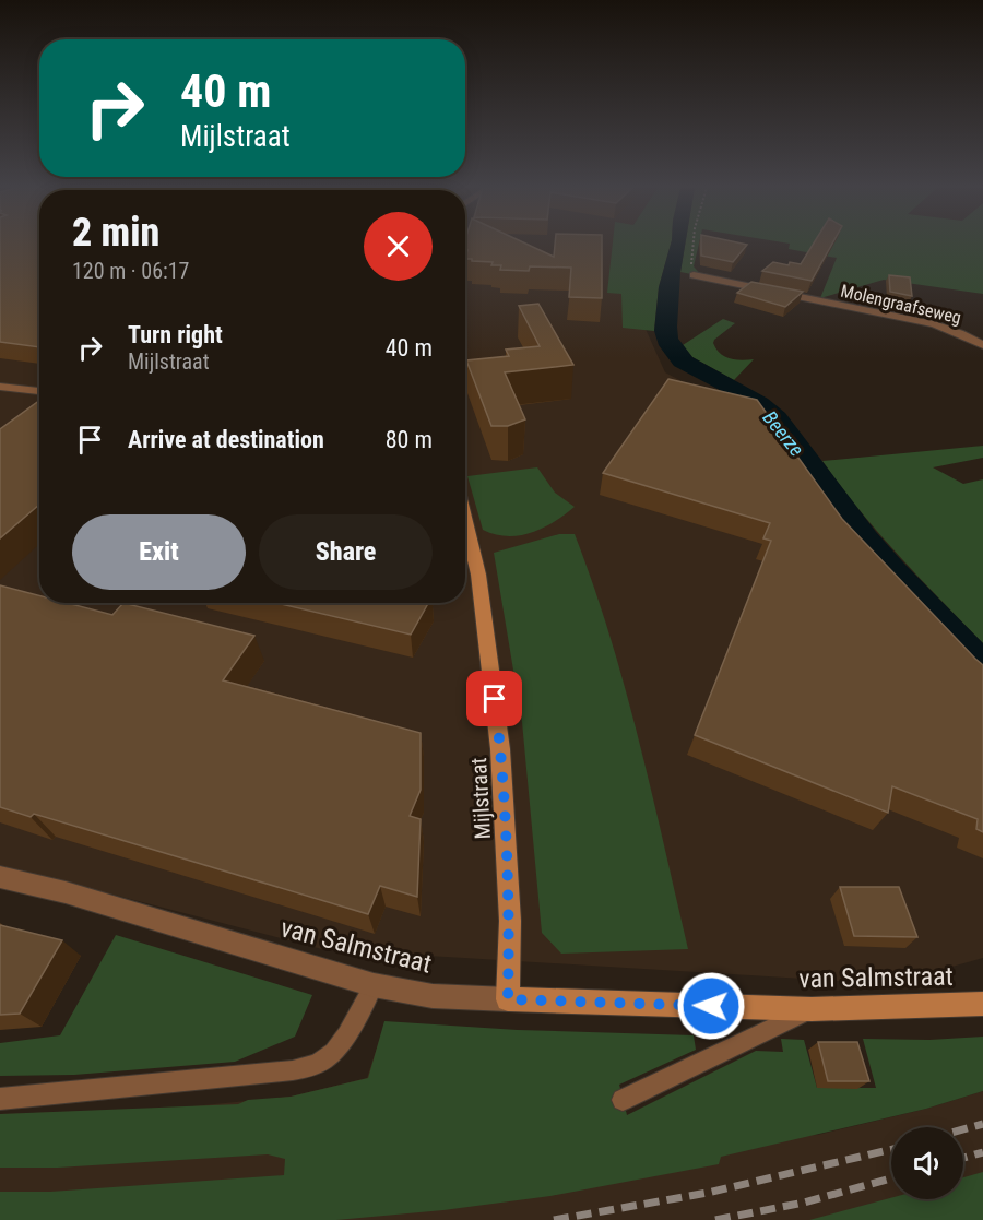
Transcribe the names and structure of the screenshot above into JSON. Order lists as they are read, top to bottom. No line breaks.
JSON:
{"streets":{"main road":["Mijlstraat","van Salmstraat"],"street":["Molengraafseweg"]},"crossings":[["Mijlstraat","van Salmstraat"]],"water":["Beerze"],"page":{"turn":["40 m","Mijlstraat"],"heading":["2 min","120 m · 06:17"],"list":[{"name":"Turn right","note":"Mijlstraat","value":"40 m"},{"name":"Arrive at destination","value":"80 m"}],"buttons":["Exit","Share"]}}
